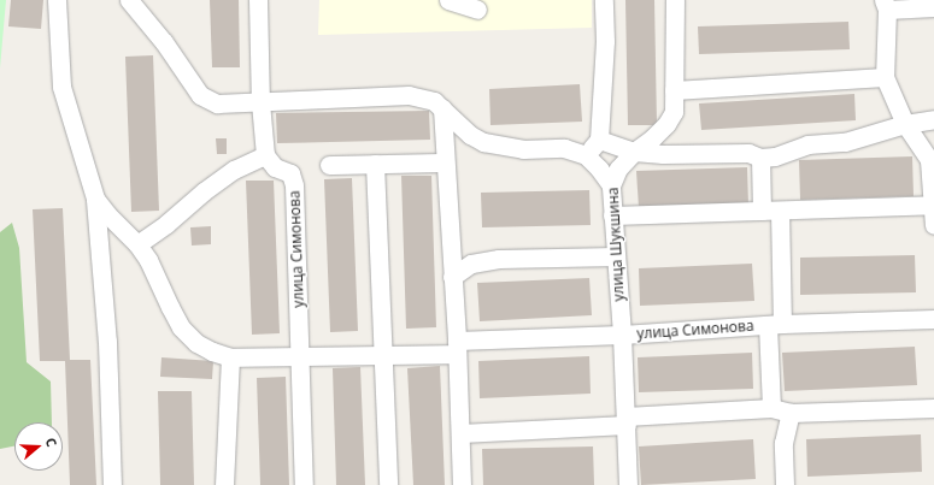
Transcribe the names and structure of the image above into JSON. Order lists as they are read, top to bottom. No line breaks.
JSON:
{"streets":{"street":["улица Шукшина","улица Симонова"]},"crossings":[["улица Шукшина","улица Симонова"]],"north":"right"}
